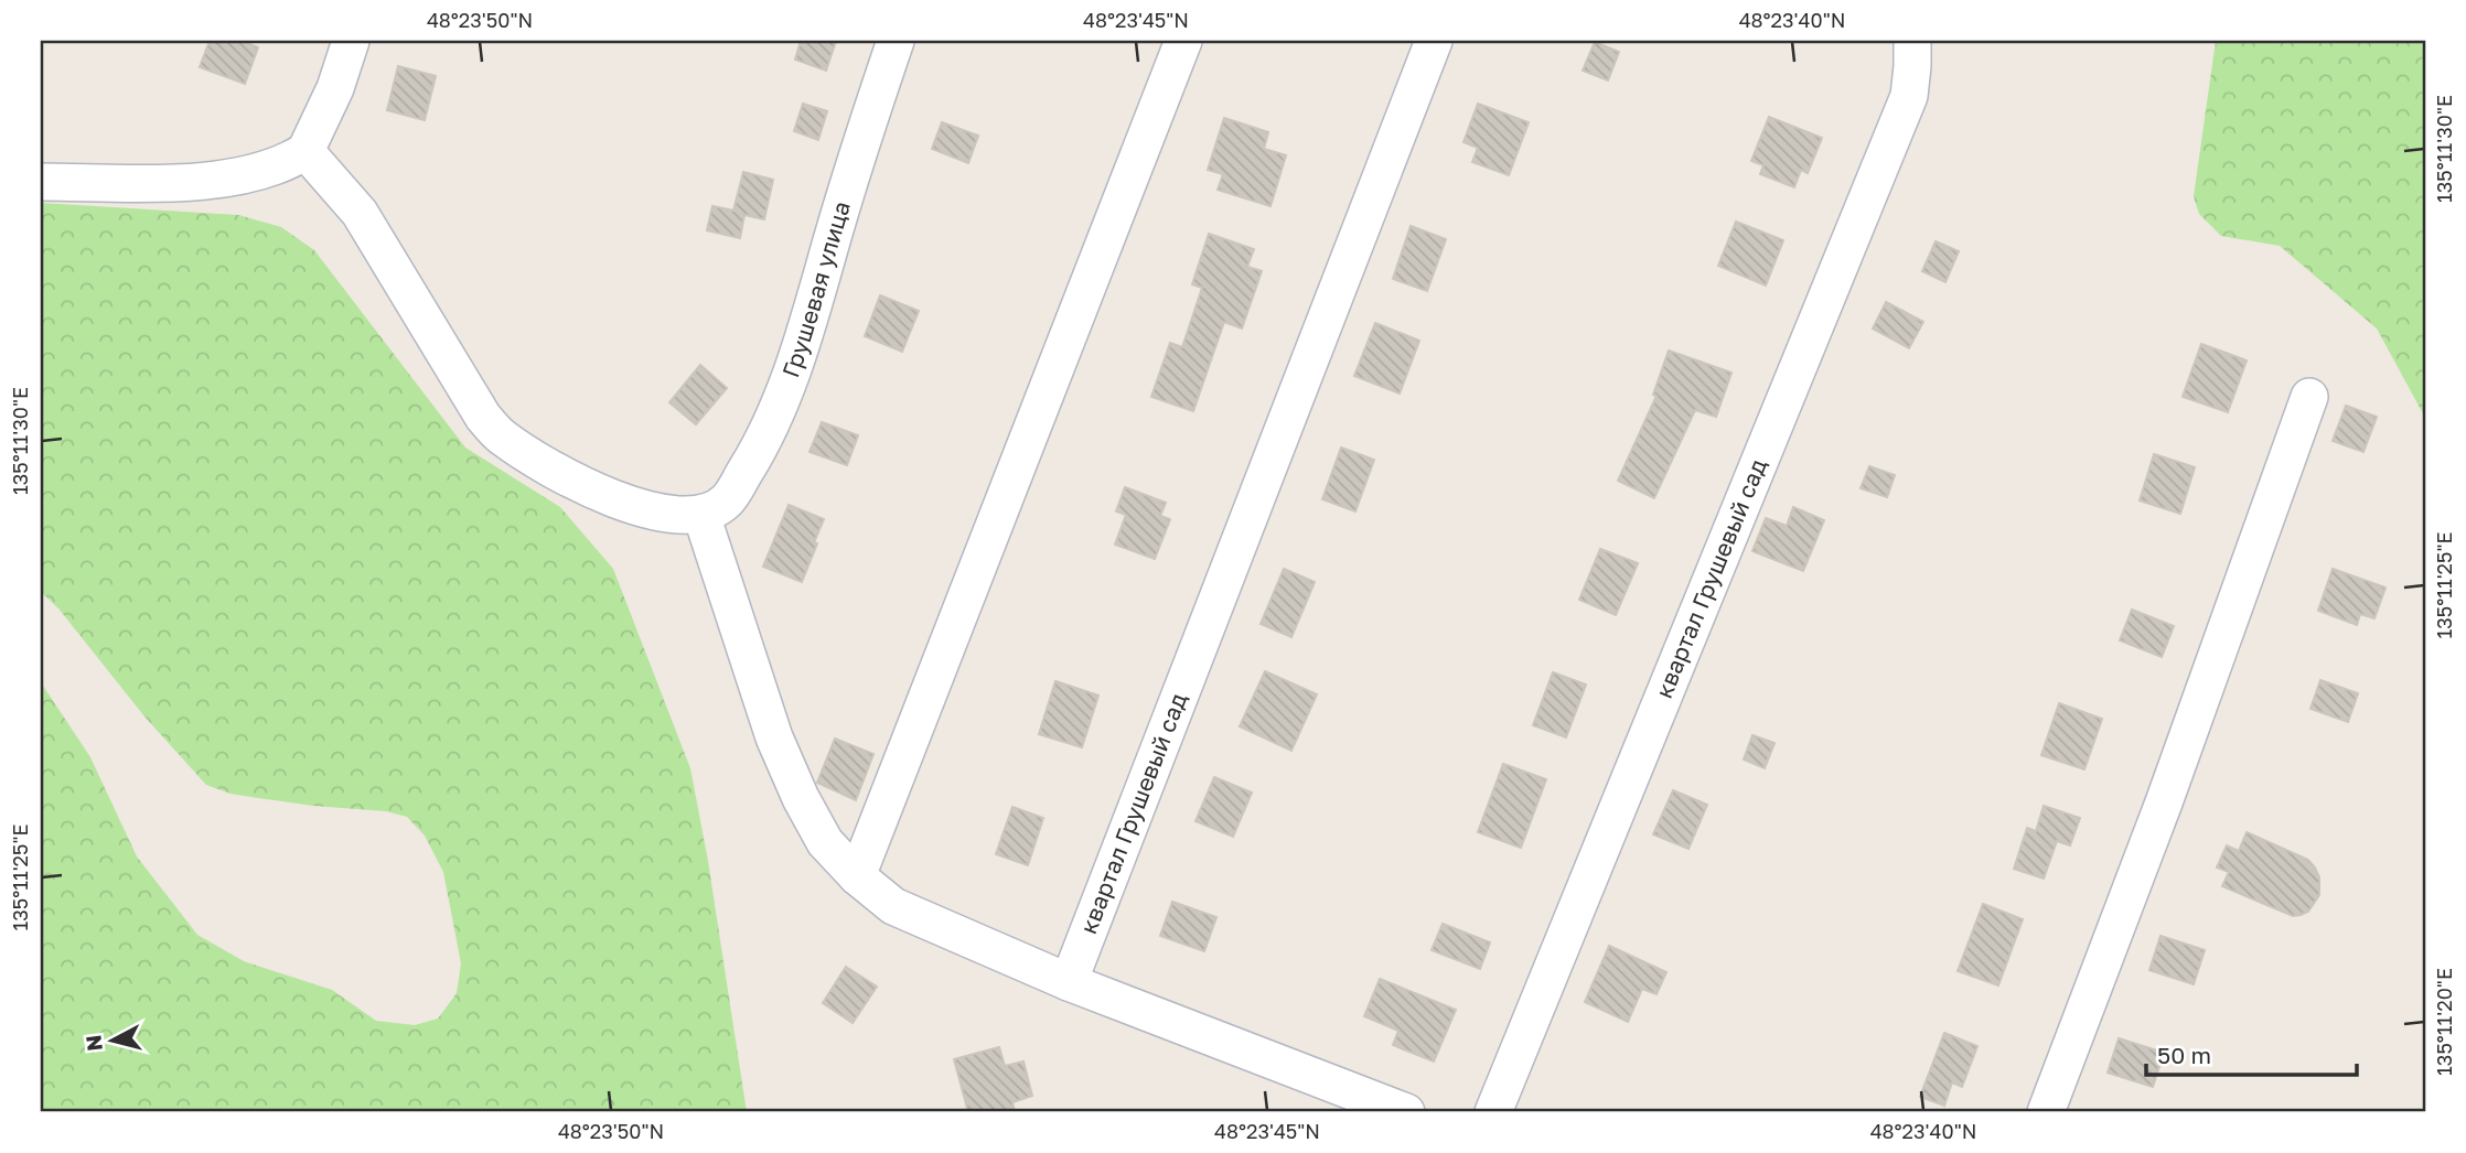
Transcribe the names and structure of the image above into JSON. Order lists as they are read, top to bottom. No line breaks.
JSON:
{"streets":{"lane":["Грушевая улица","квартал Грушевый сад"]},"scale_bar":"50 m","north":"left","coordinates":["48°23'50\"N","48°23'45\"N","48°23'40\"N","135°11'30\"E","135°11'25\"E","135°11'20\"E"]}
